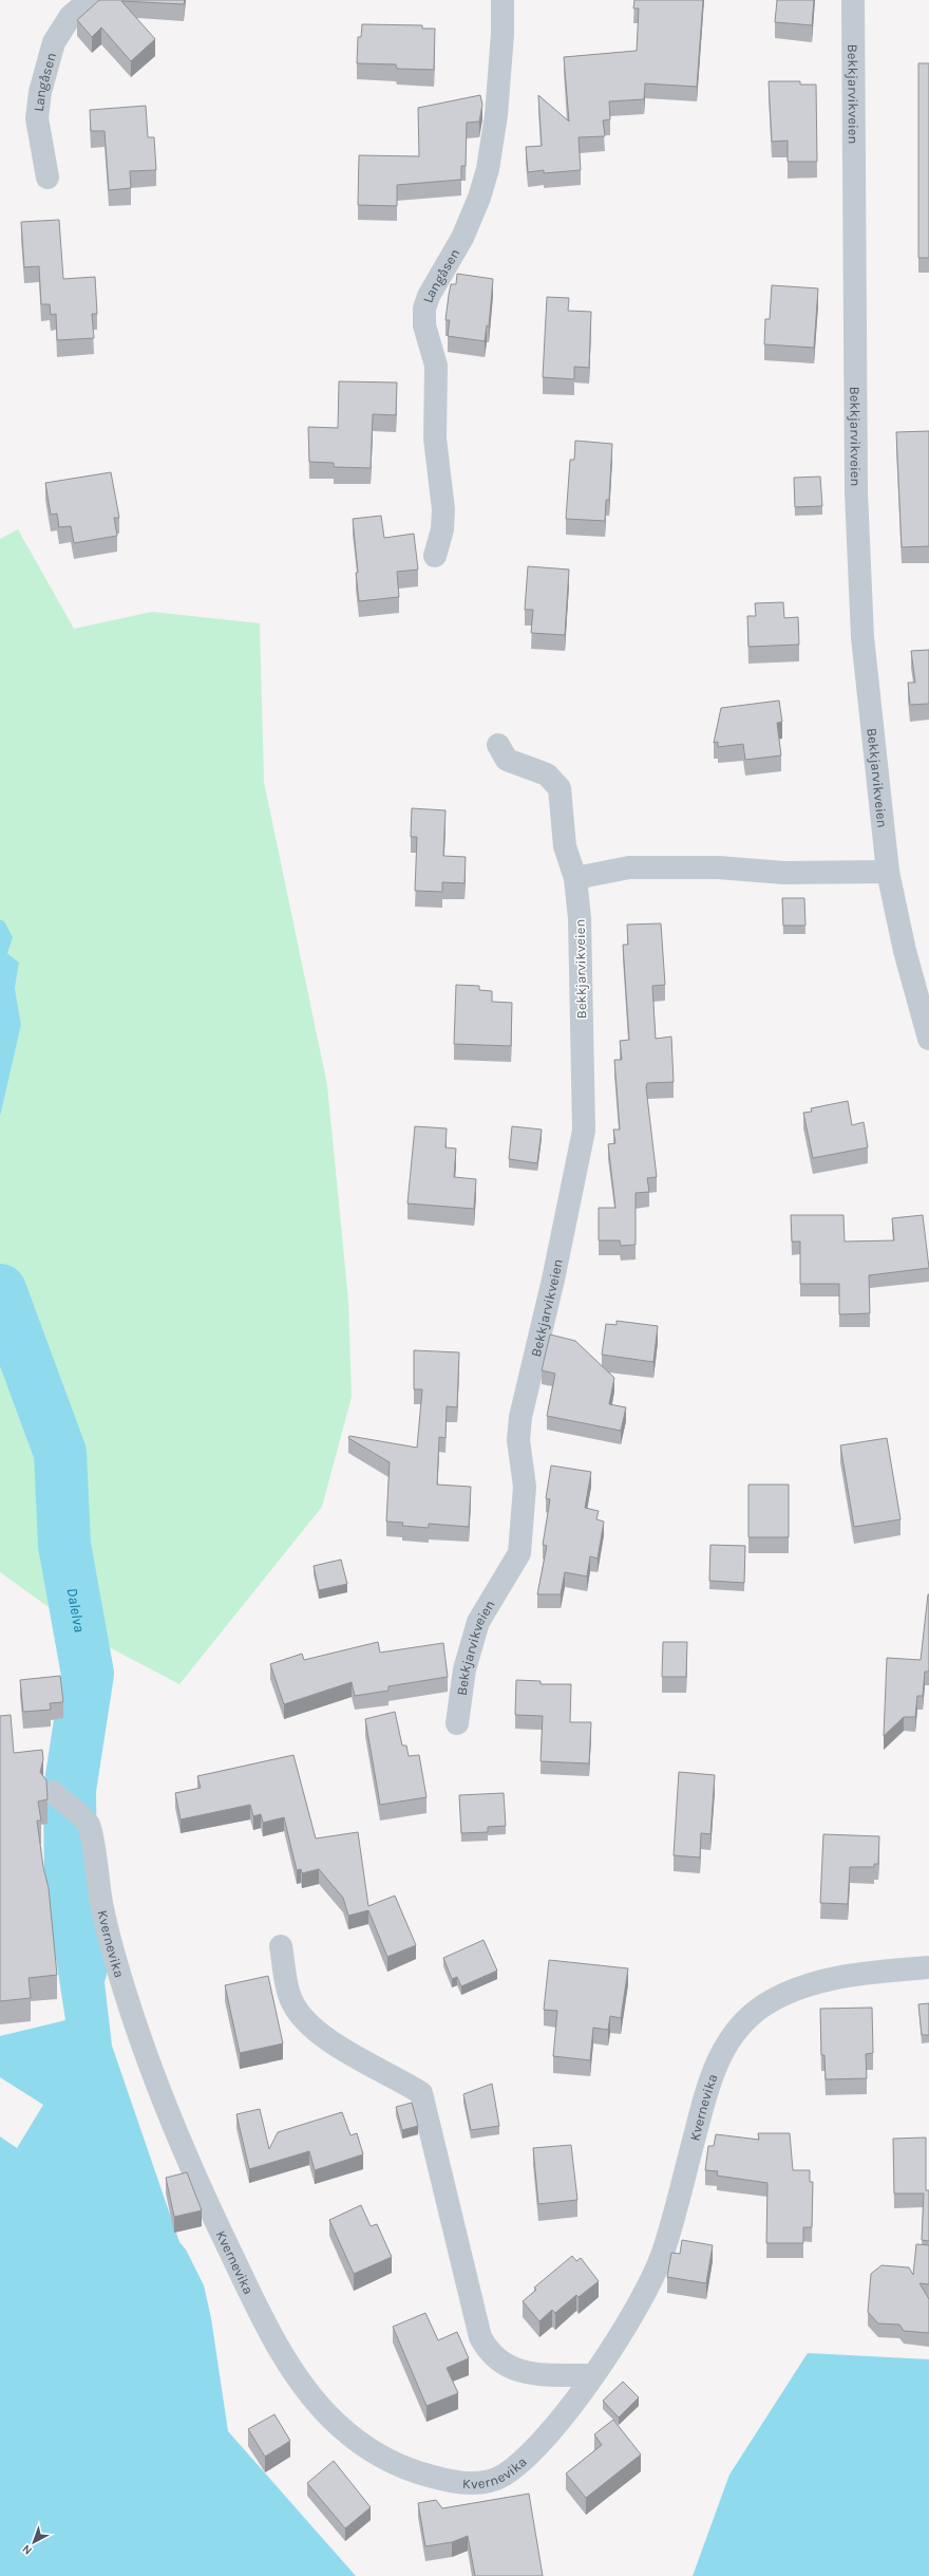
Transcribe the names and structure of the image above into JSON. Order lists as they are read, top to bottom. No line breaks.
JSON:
{"streets":{"street":["Langåsen","Bekkjarvikveien","Kvernevika"]},"water":["Dalelva"],"north":"bottom left"}
